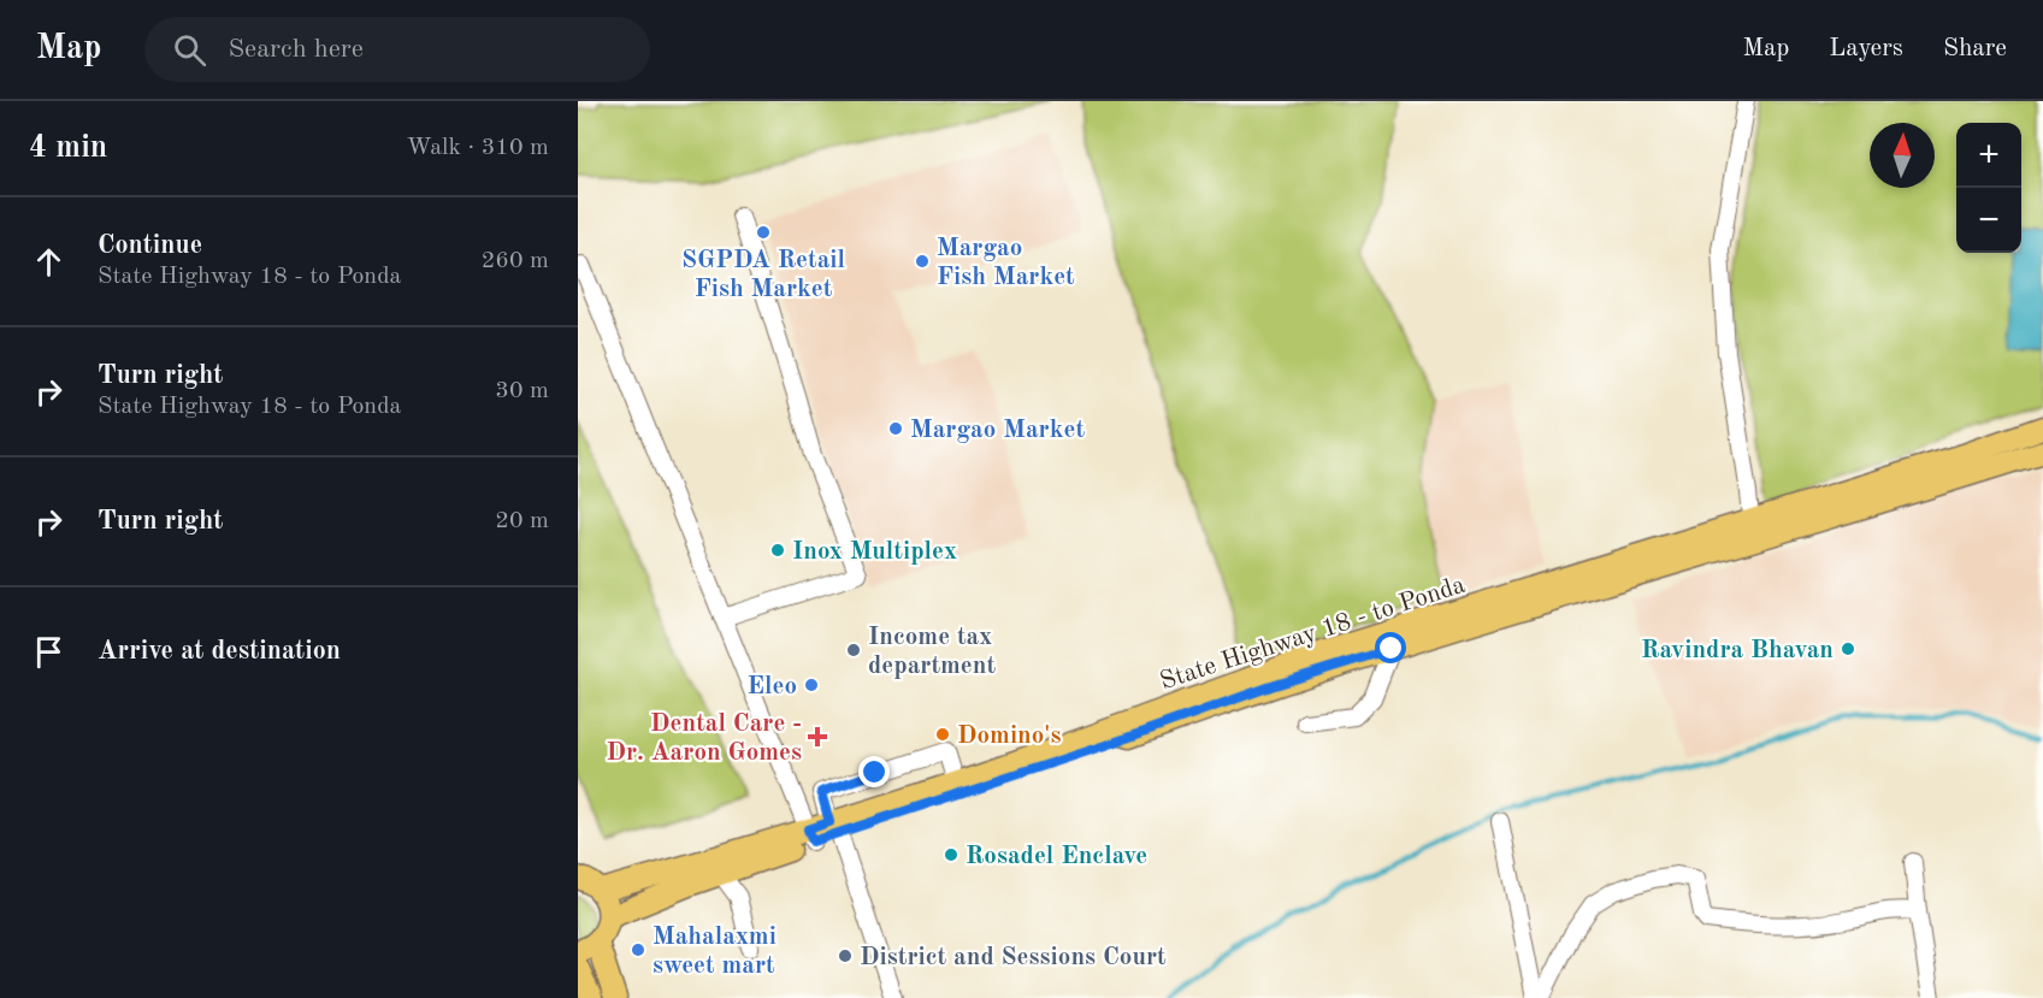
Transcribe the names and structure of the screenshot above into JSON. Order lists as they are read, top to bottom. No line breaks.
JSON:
{"streets":{"main road":["State Highway 18 - to Ponda"]},"places":{"other":["SGPDA Retail Fish Market","Margao Fish Market","Margao Market","Inox Multiplex","Ravindra Bhavan","Income tax department","Eleo","Domino's","Rosadel Enclave","Mahalaxmi sweet mart","District and Sessions Court"],"health":["Dental Care - Dr. Aaron Gomes"]},"north":"top","page":{"header":"Map","search":"Search here","nav":["Map","Layers","Share"],"heading":["4 min","Walk · 310 m"],"map_buttons":["+","−"],"list":[["Continue","State Highway 18 - to Ponda","260 m"],["Turn right","State Highway 18 - to Ponda","30 m"],["Turn right","20 m"],"Arrive at destination"]}}
